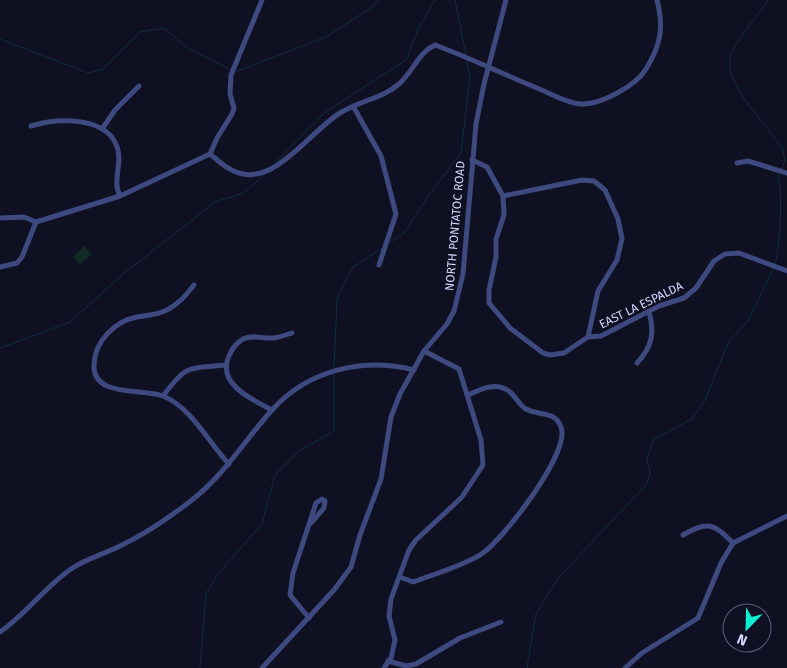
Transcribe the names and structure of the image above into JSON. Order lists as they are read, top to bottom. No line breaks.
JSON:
{"streets":{"street":["NORTH PONTATOC ROAD","EAST LA ESPALDA"]},"north":"bottom left"}
